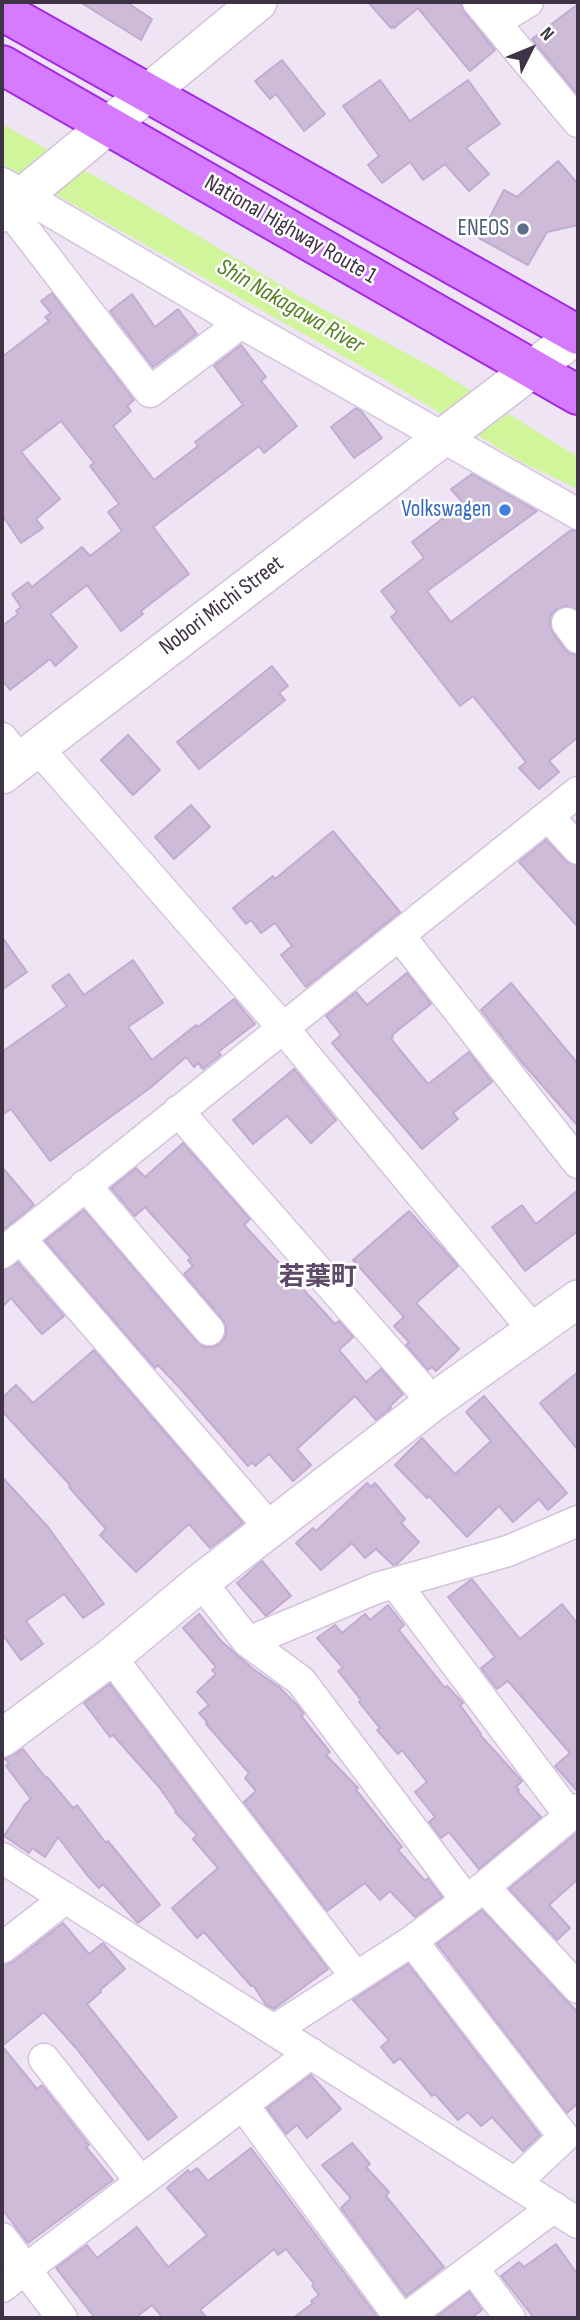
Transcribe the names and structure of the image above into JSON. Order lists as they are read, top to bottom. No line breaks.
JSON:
{"streets":{"highway":["National Highway Route 1"],"street":["Nobori Michi Street"]},"crossings":[["National Highway Route 1","Nobori Michi Street"]],"districts":["若葉町"],"water":["Shin Nakagawa River"],"places":["ENEOS","Volkswagen"],"north":"top right"}
